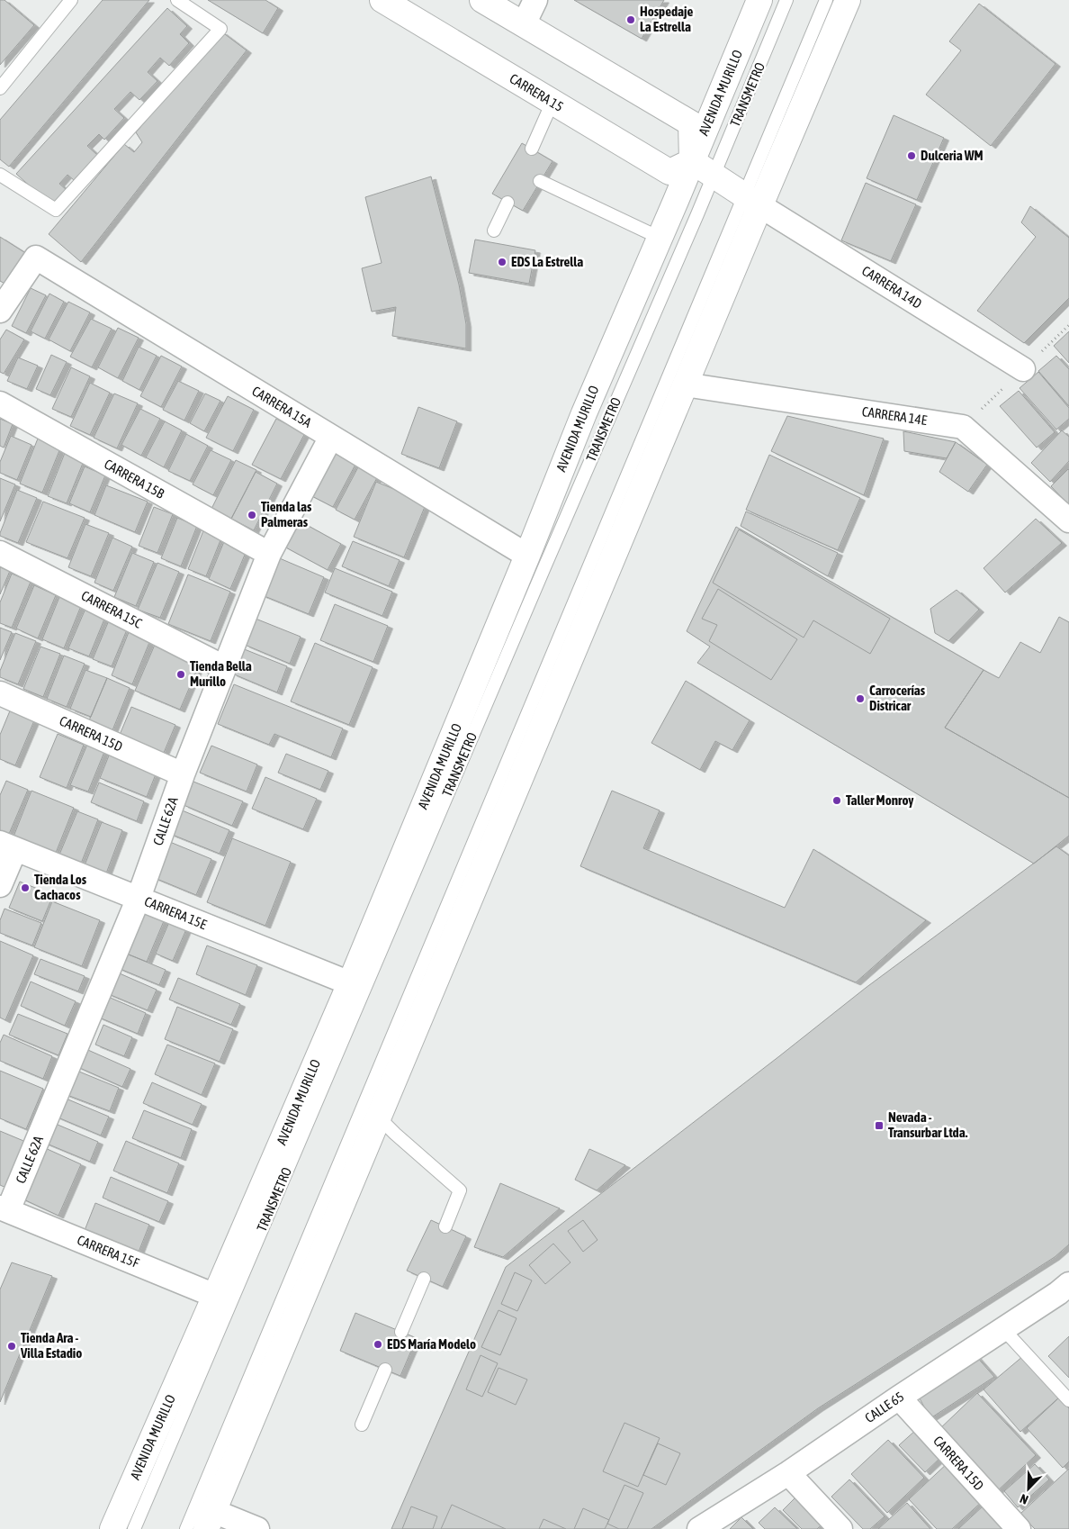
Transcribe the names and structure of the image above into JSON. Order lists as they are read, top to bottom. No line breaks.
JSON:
{"streets":{"main road":["CARRERA 15","AVENIDA MURILLO"],"street":["CARRERA 14D","CARRERA 15A","CARRERA 14E","CARRERA 15B","CARRERA 15C","CARRERA 15D","CALLE 62A","CARRERA 15E","CARRERA 15F","CALLE 65"],"lane":["TRANSMETRO"]},"crossings":[["CARRERA 15","AVENIDA MURILLO"],["AVENIDA MURILLO","CARRERA 15A"],["AVENIDA MURILLO","CARRERA 15E"],["AVENIDA MURILLO","CARRERA 15F"],["CARRERA 15A","CALLE 62A"],["CARRERA 15B","CALLE 62A"],["CARRERA 15C","CALLE 62A"],["CARRERA 15D","CALLE 62A"],["CARRERA 15D","CALLE 65"],["CALLE 62A","CARRERA 15E"],["CALLE 62A","CARRERA 15F"]],"places":{"other":["Hospedaje La Estrella","Dulceria WM","EDS La Estrella","Tienda las Palmeras","Tienda Bella Murillo","Carrocerías Districar","Taller Monroy","Tienda Los Cachacos","EDS María Modelo","Tienda Ara - Villa Estadio"],"transit":["Nevada - Transurbar Ltda."]},"north":"bottom left"}
